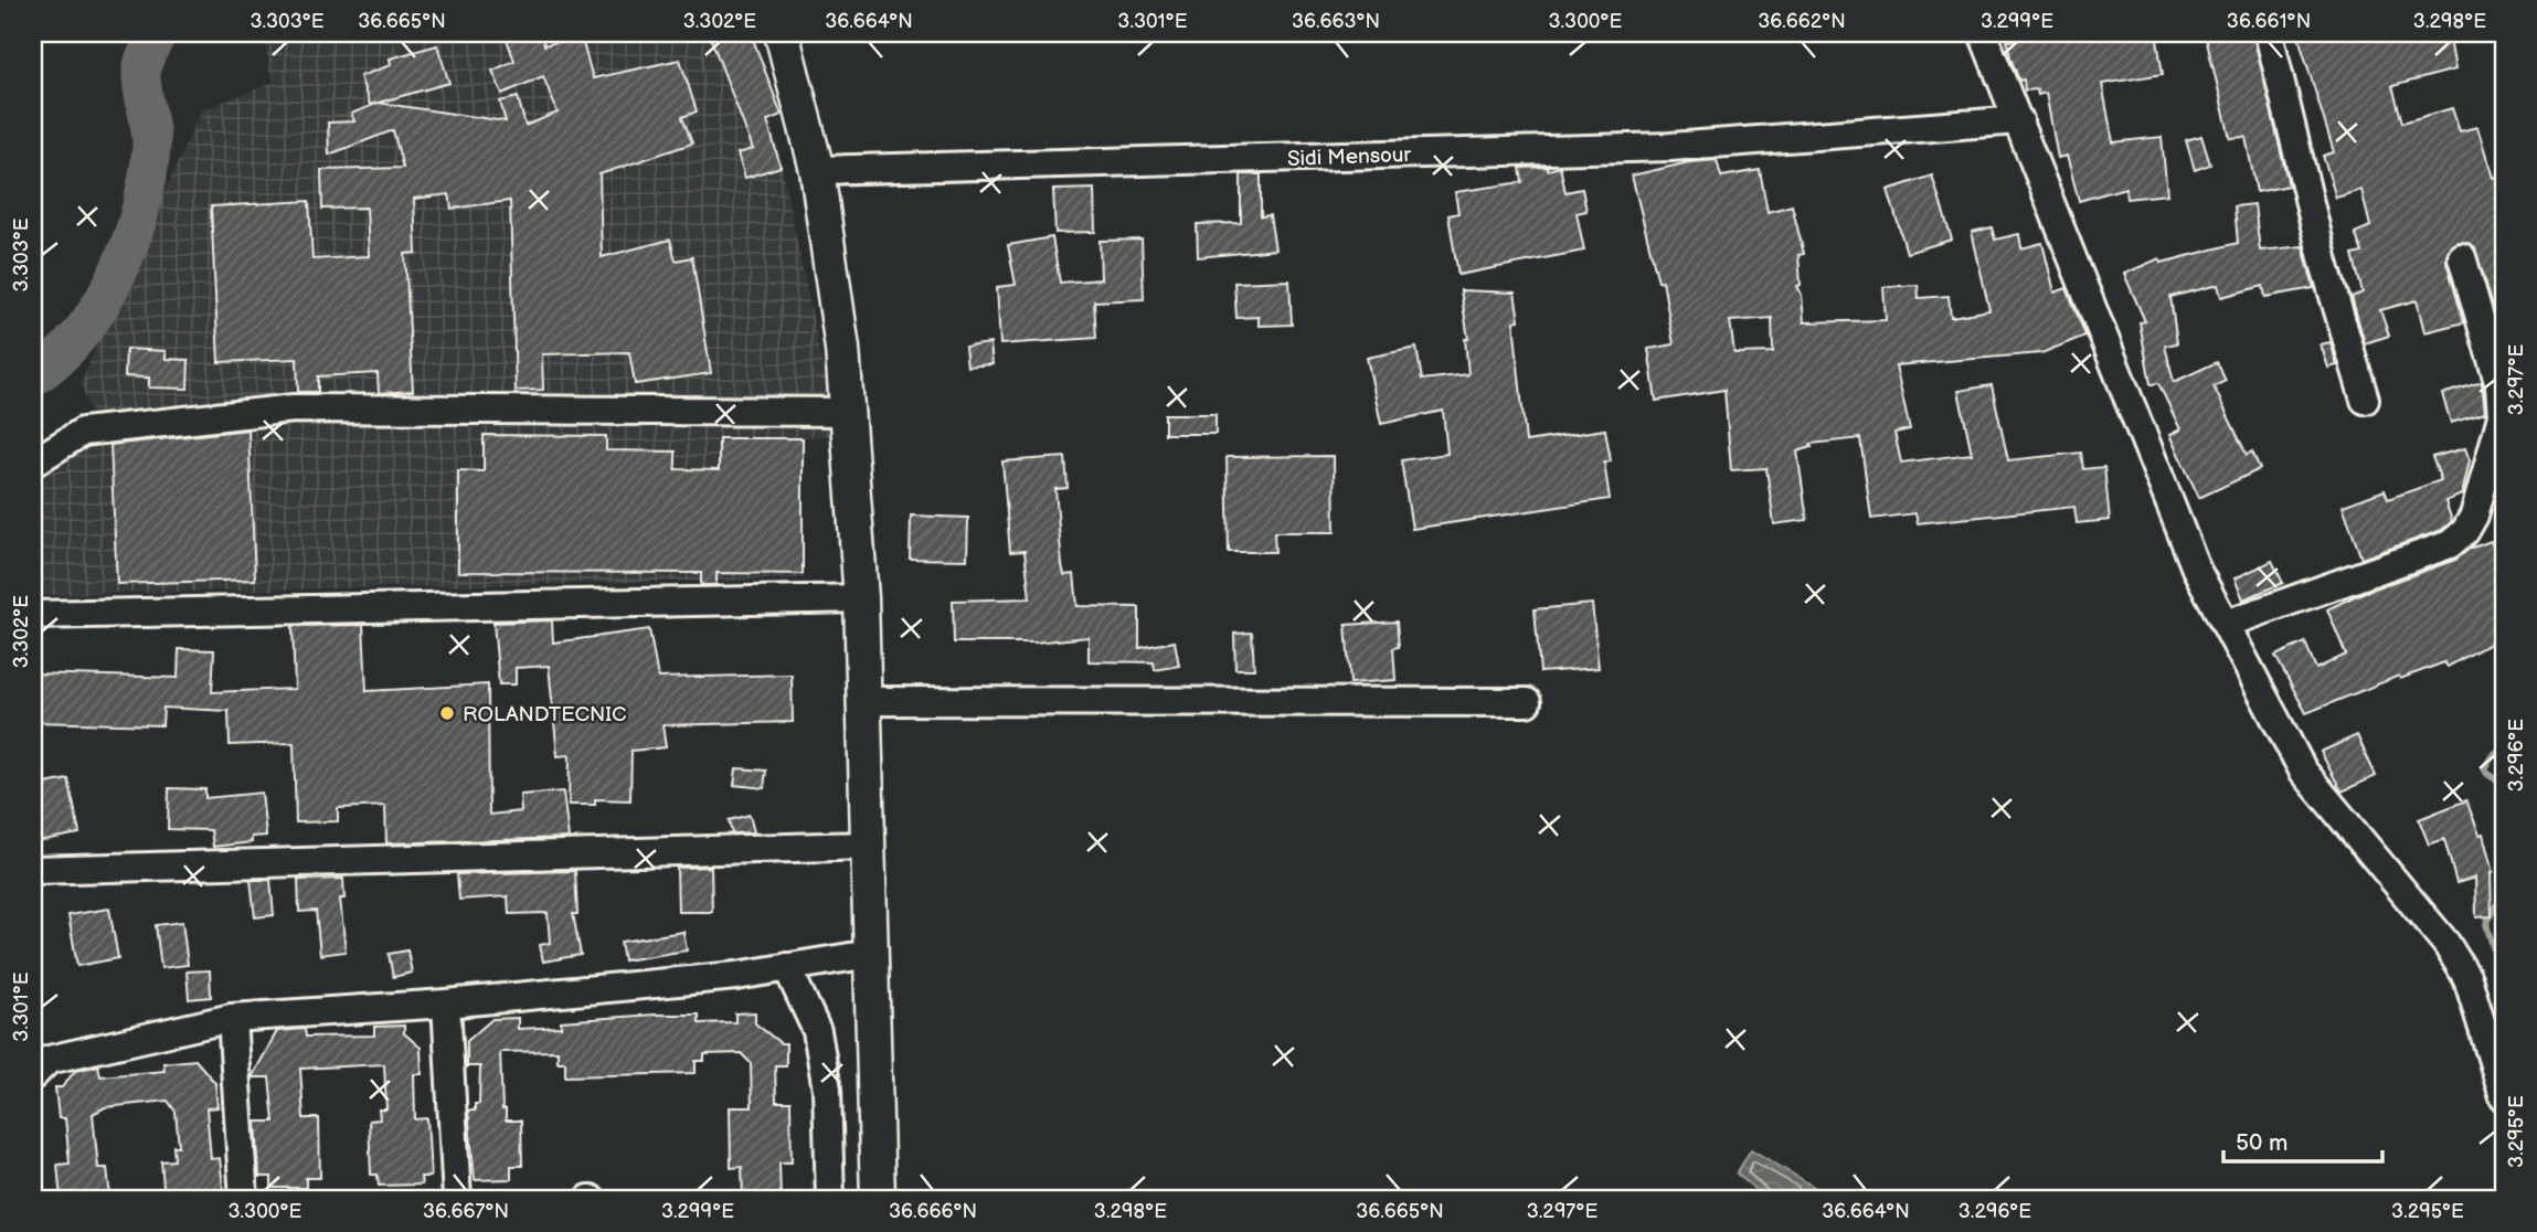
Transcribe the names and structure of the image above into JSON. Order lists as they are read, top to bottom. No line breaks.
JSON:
{"streets":{"street":["Sidi Mensour"]},"places":["ROLANDTECNIC"],"scale_bar":"50 m","coordinates":["3.303°E","36.665°N","3.302°E","36.664°N","3.301°E","36.663°N","3.300°E","36.662°N","3.299°E","36.661°N","3.298°E","3.297°E","3.296°E","3.295°E","36.667°N","36.666°N"]}
